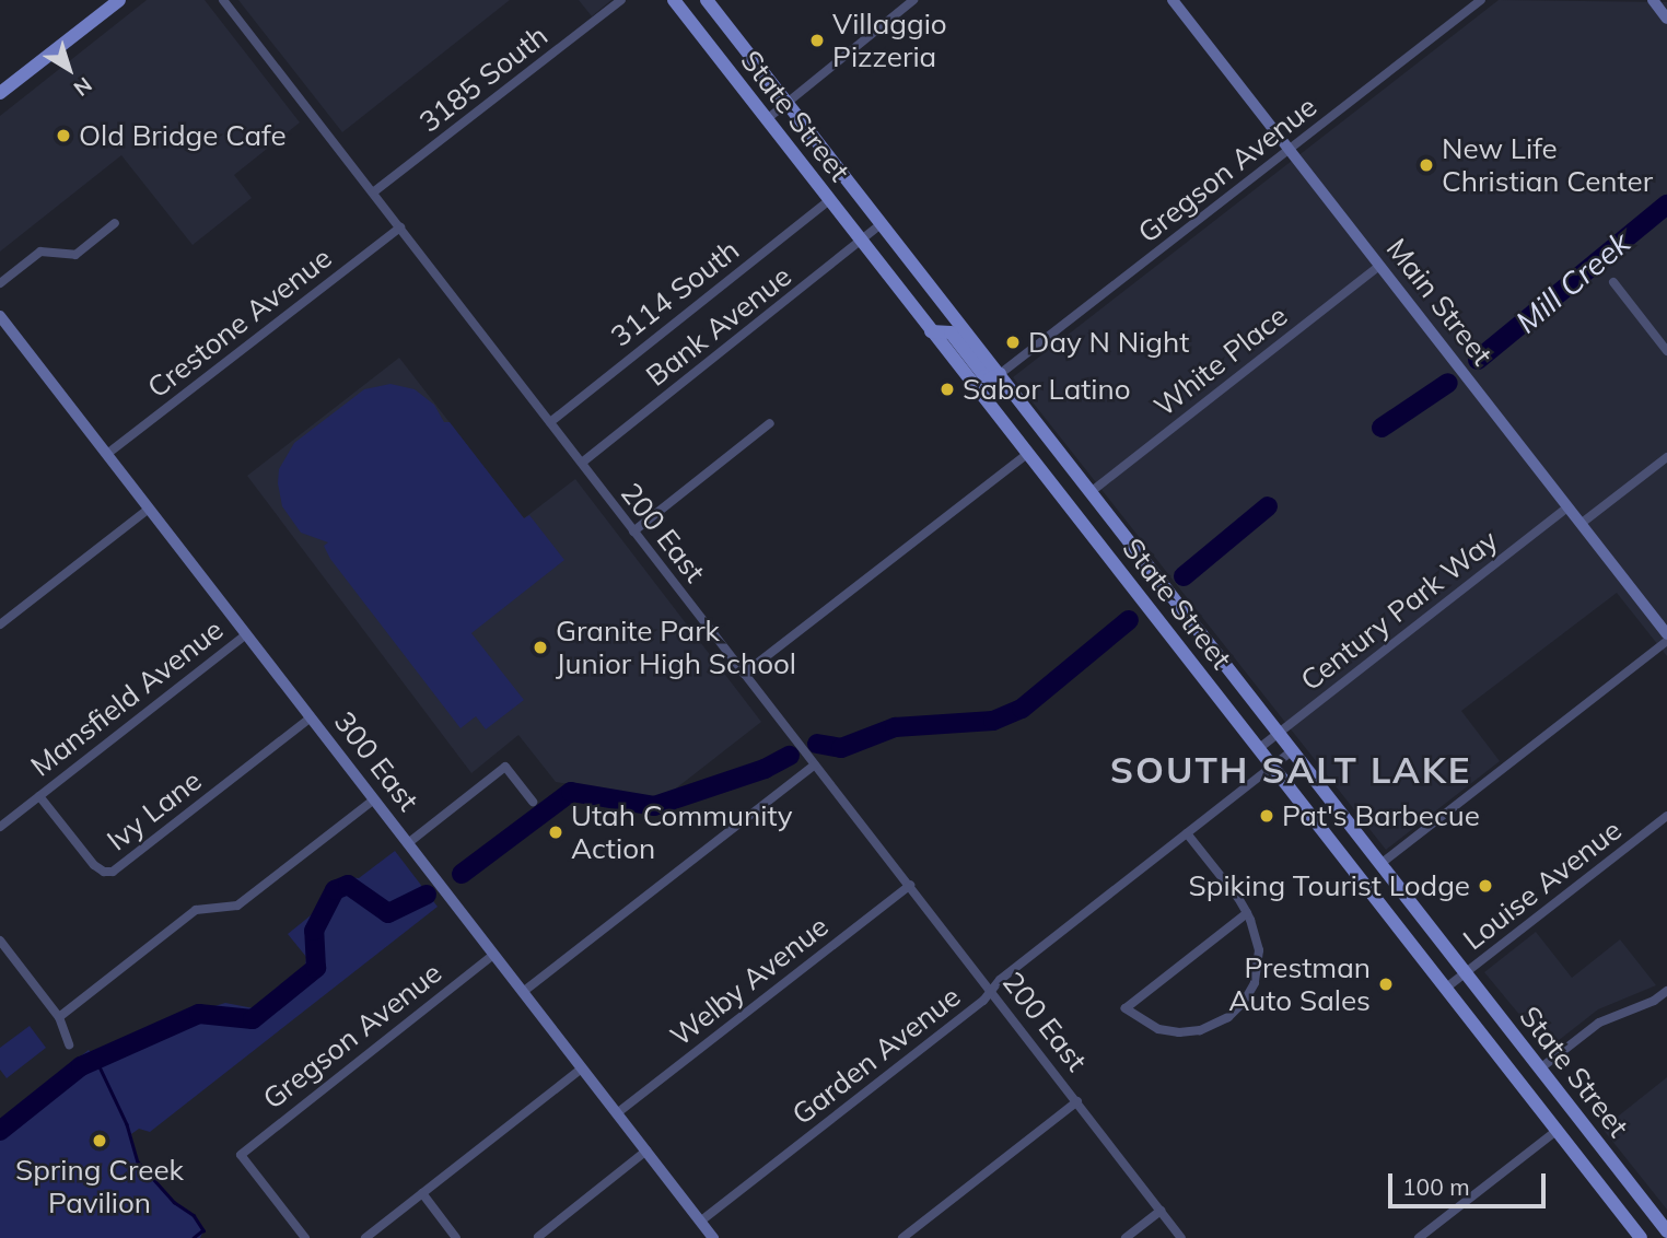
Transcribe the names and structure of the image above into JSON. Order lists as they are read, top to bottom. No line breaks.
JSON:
{"streets":{"main road":["State Street"],"street":["3185 South","Gregson Avenue","3114 South","Main Street","Crestone Avenue","Bank Avenue","White Place","200 East","Century Park Way","Mansfield Avenue","300 East","Ivy Lane","Louise Avenue","Welby Avenue","Garden Avenue"]},"crossings":[["3185 South","200 East"],["State Street","Gregson Avenue"],["State Street","3114 South"],["State Street","Bank Avenue"],["State Street","White Place"],["State Street","Century Park Way"],["State Street","Louise Avenue"],["State Street","Garden Avenue"],["Gregson Avenue","Main Street"],["Gregson Avenue","300 East"],["3114 South","200 East"],["Main Street","White Place"],["Main Street","Century Park Way"],["Crestone Avenue","200 East"],["Crestone Avenue","300 East"],["Bank Avenue","200 East"],["200 East","Welby Avenue"],["200 East","Garden Avenue"],["Mansfield Avenue","300 East"],["Mansfield Avenue","Ivy Lane"],["300 East","Ivy Lane"],["300 East","Welby Avenue"],["300 East","Garden Avenue"]],"districts":["SOUTH SALT LAKE"],"water":["Mill Creek"],"places":["Villaggio Pizzeria","Old Bridge Cafe","New Life Christian Center","Day N Night","Sabor Latino","Granite Park Junior High School","Pat's Barbecue","Utah Community Action","Spiking Tourist Lodge","Prestman Auto Sales","Spring Creek Pavilion"],"scale_bar":"100 m","north":"bottom right"}
